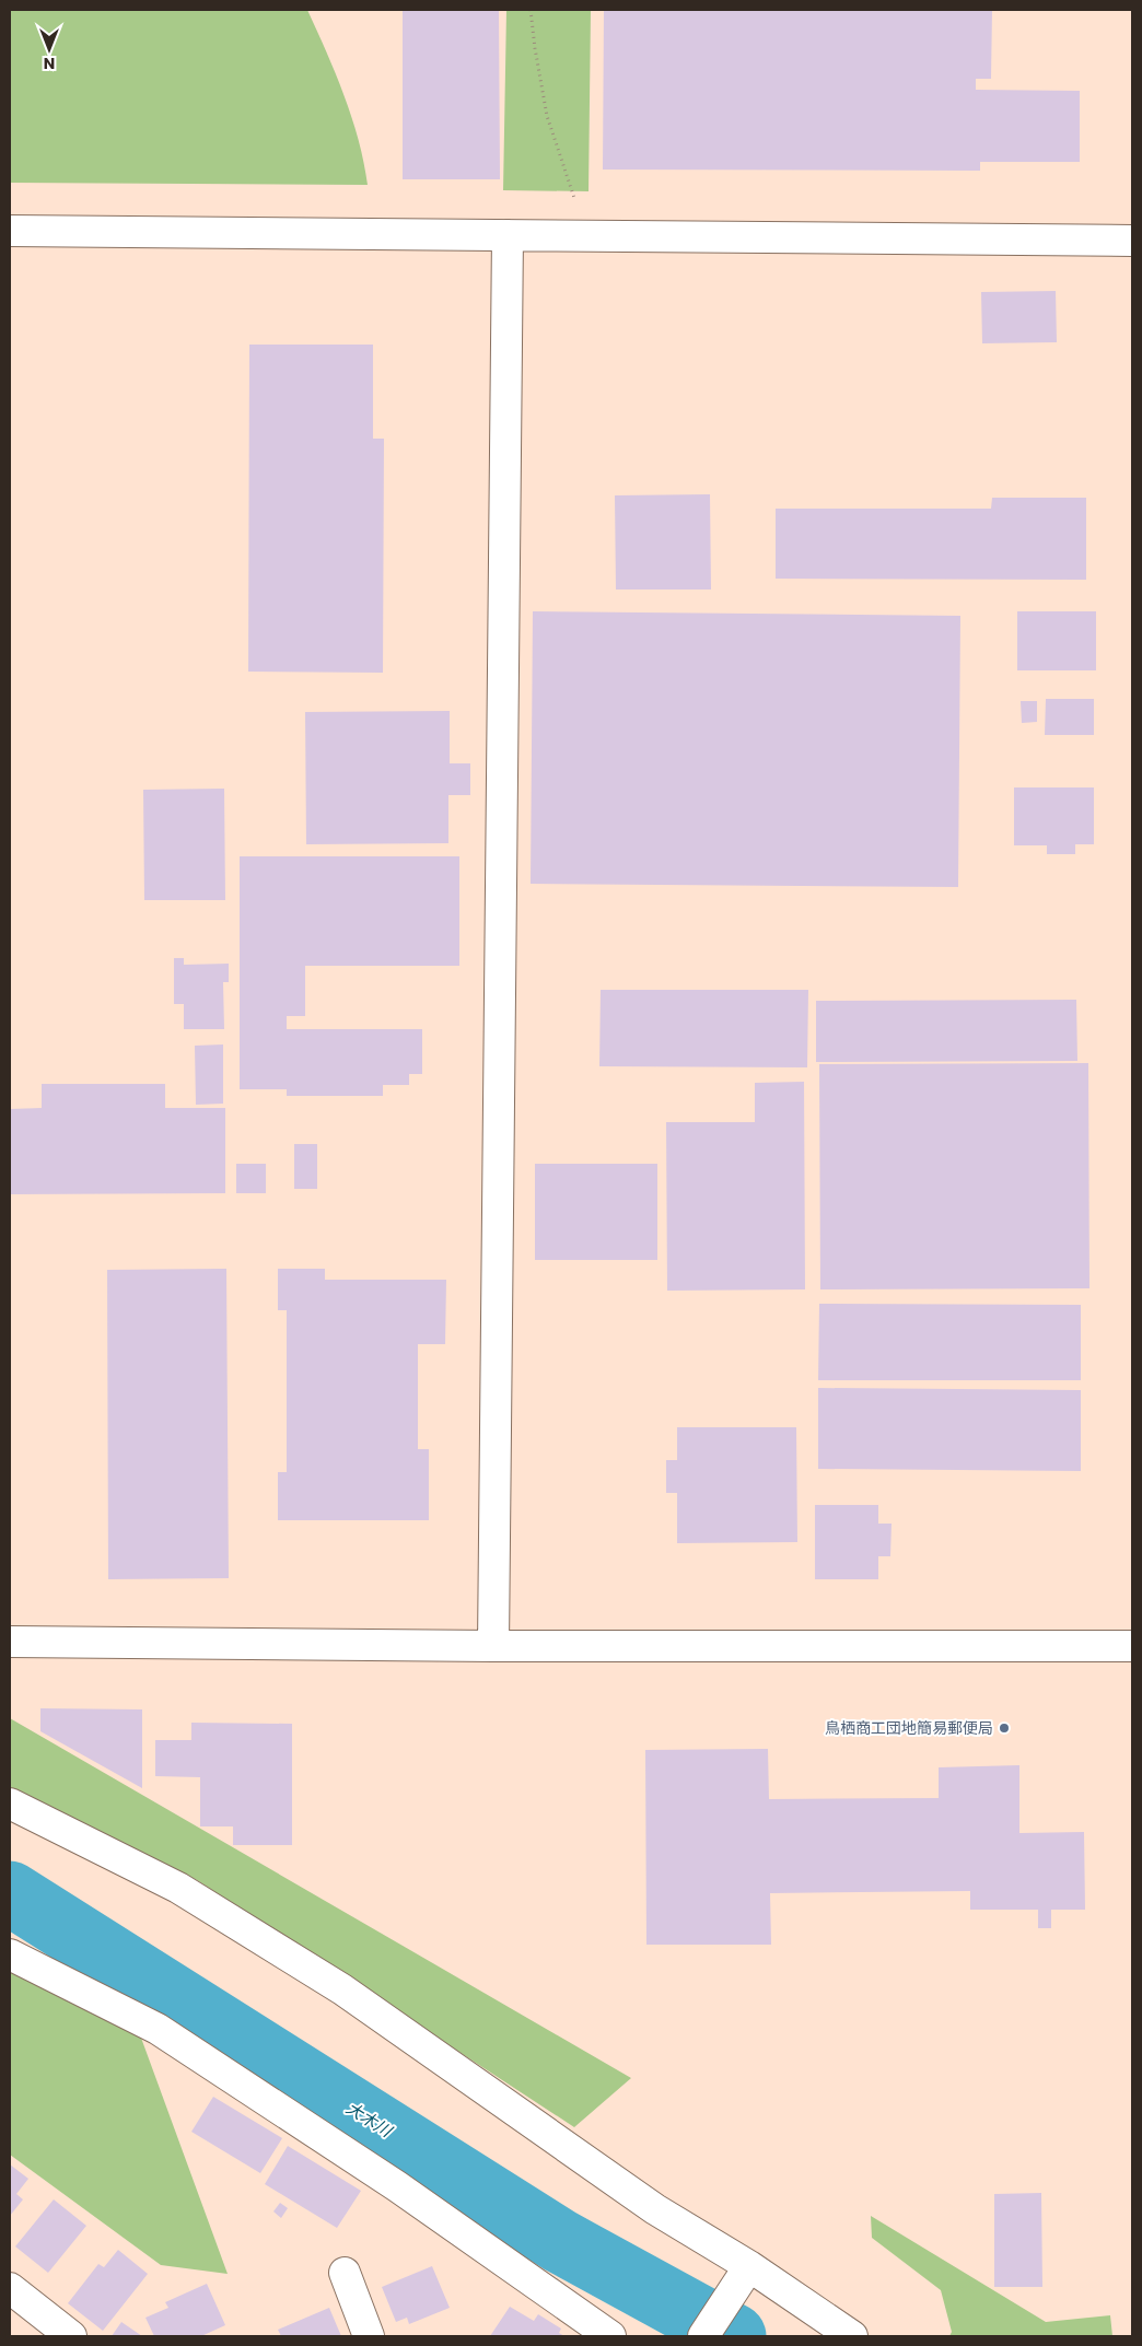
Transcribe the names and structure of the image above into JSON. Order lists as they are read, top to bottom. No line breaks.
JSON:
{"water":["大木川"],"places":["鳥栖商工団地簡易郵便局"],"north":"bottom"}
